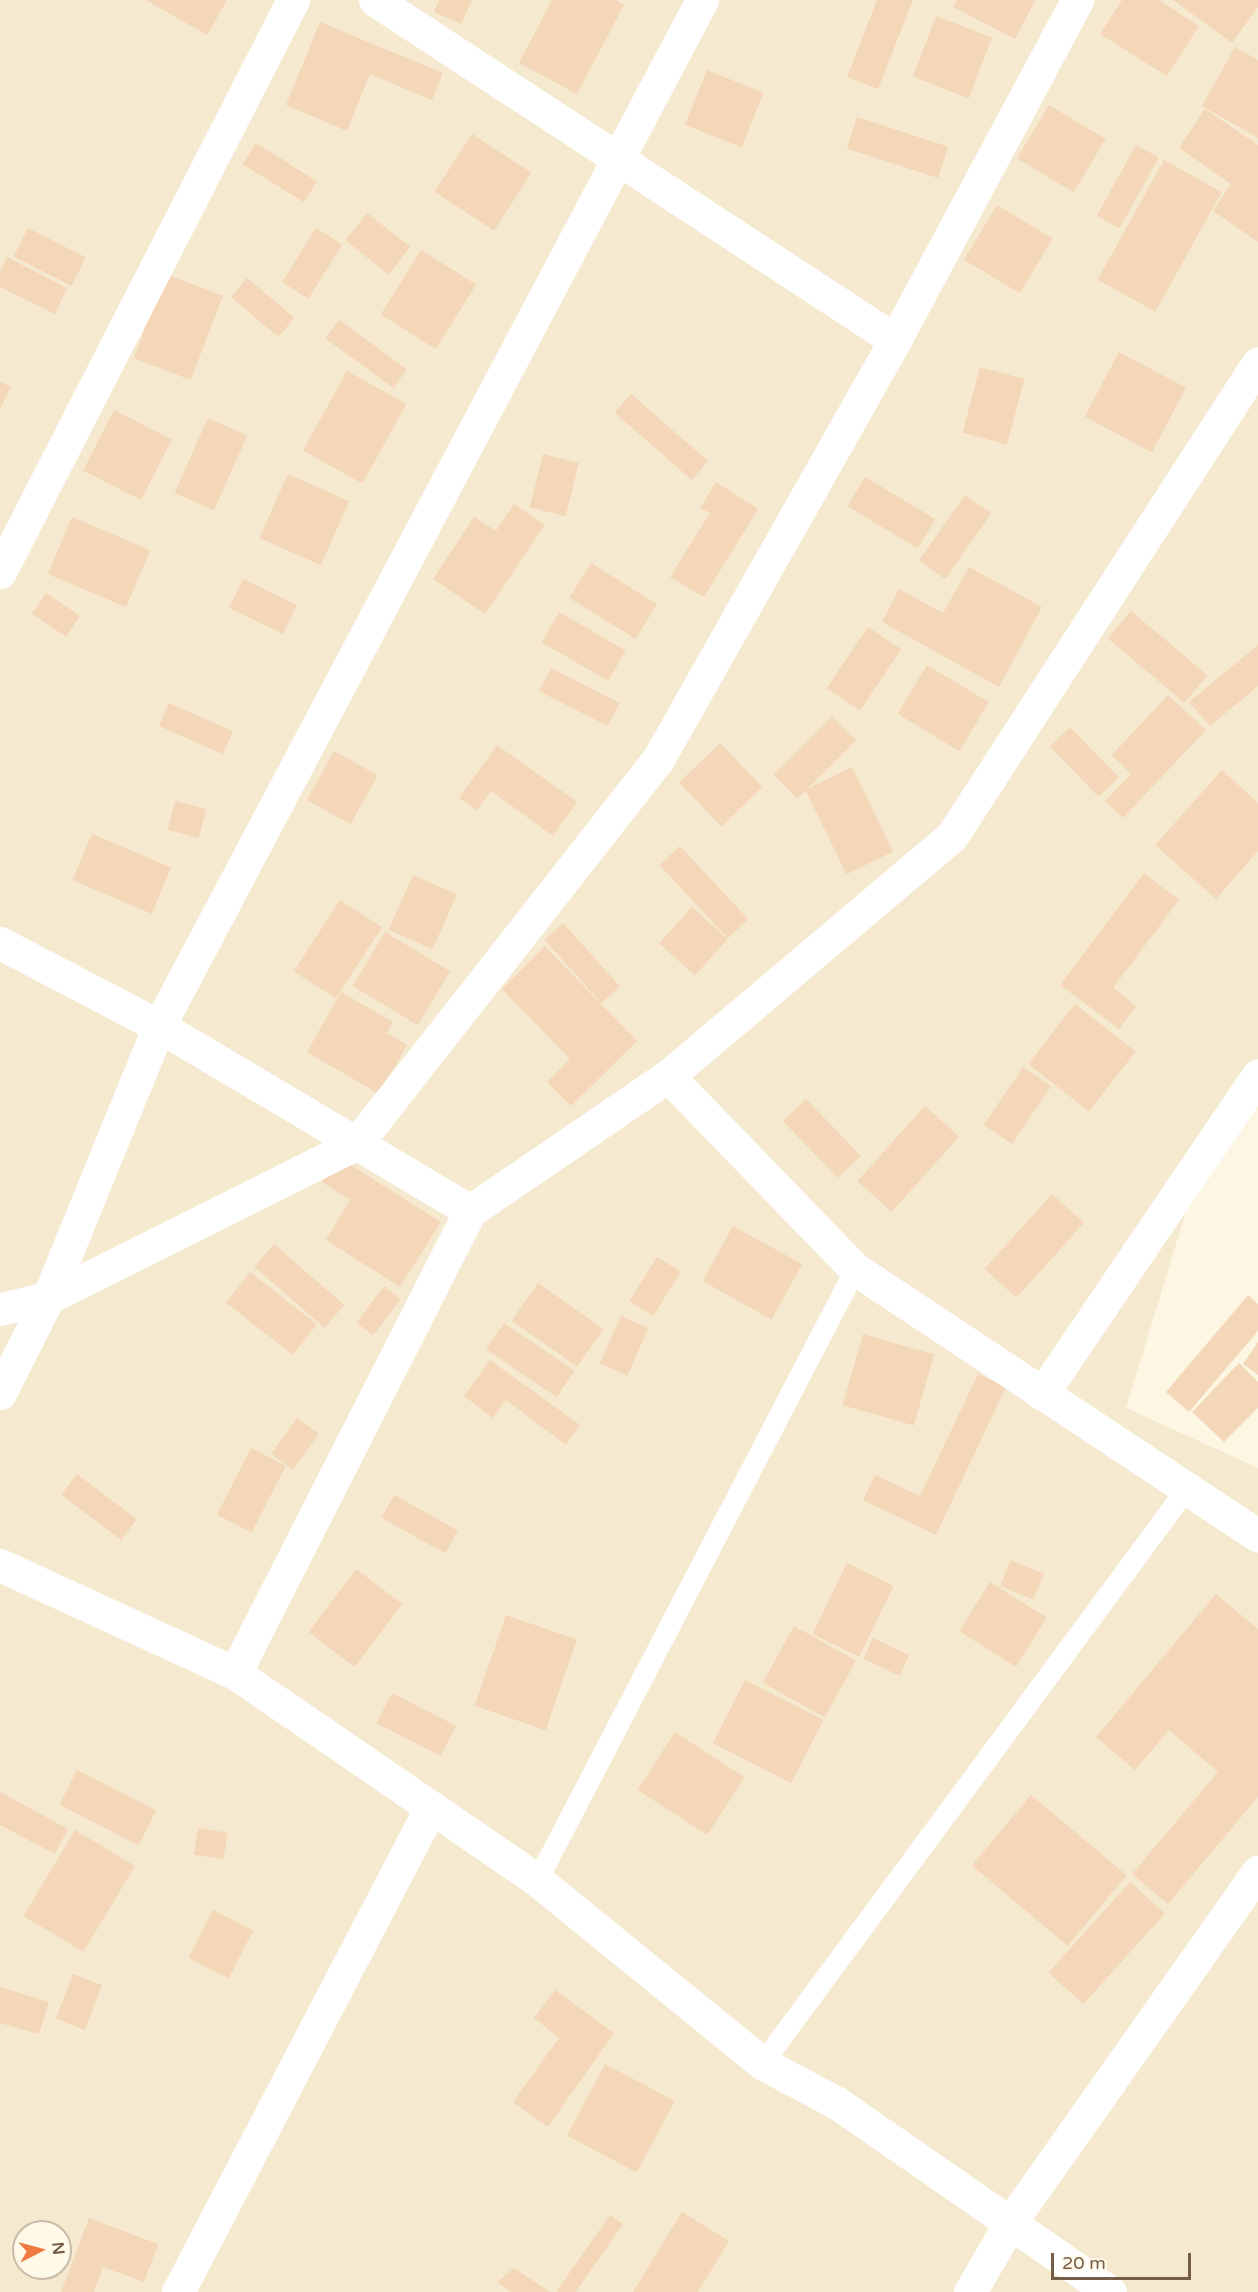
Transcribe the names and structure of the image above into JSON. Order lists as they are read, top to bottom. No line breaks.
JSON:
{"scale_bar":"20 m","north":"right"}
